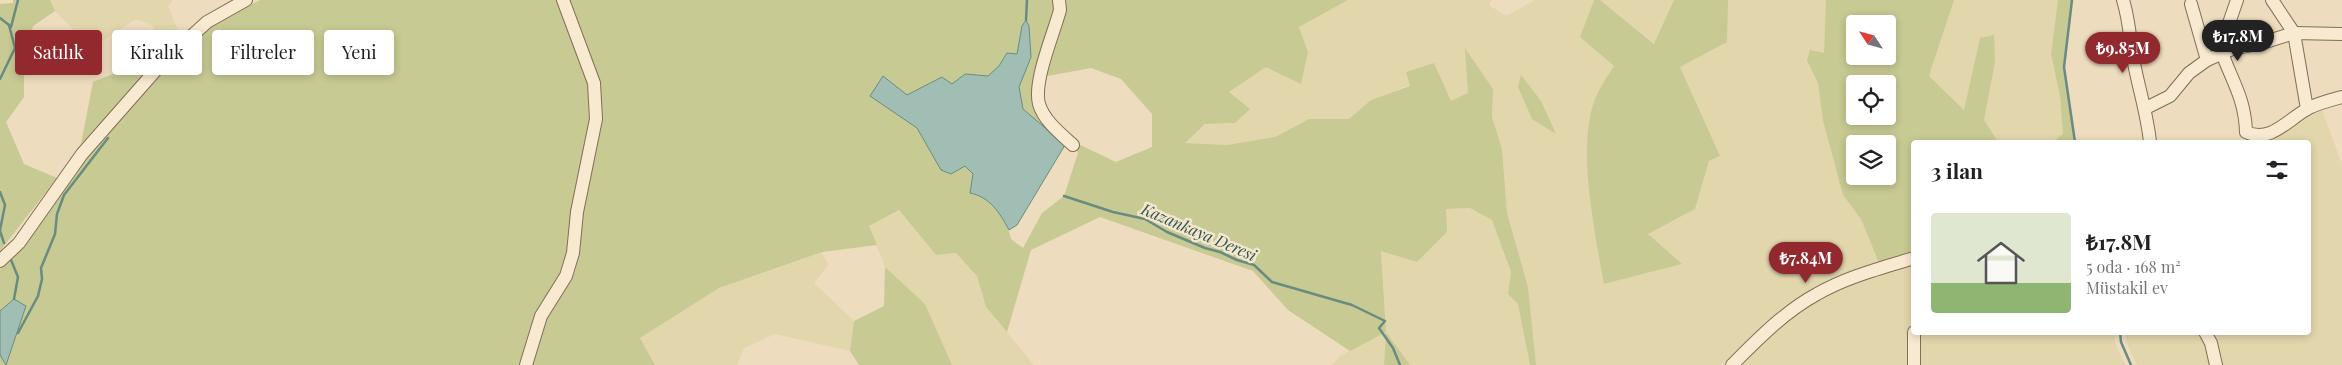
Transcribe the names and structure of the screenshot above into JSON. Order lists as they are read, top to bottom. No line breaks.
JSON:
{"water":["Kazankaya Deresi"],"north":"top left","page":{"price":["₺17.8M","₺9.85M","₺7.84M"],"chip":["Satılık","Kiralık","Filtreler","Yeni"],"heading":"3 ilan","list":[{"name":"₺17.8M","note":"5 oda · 168 m² · Müstakil ev"}]}}
